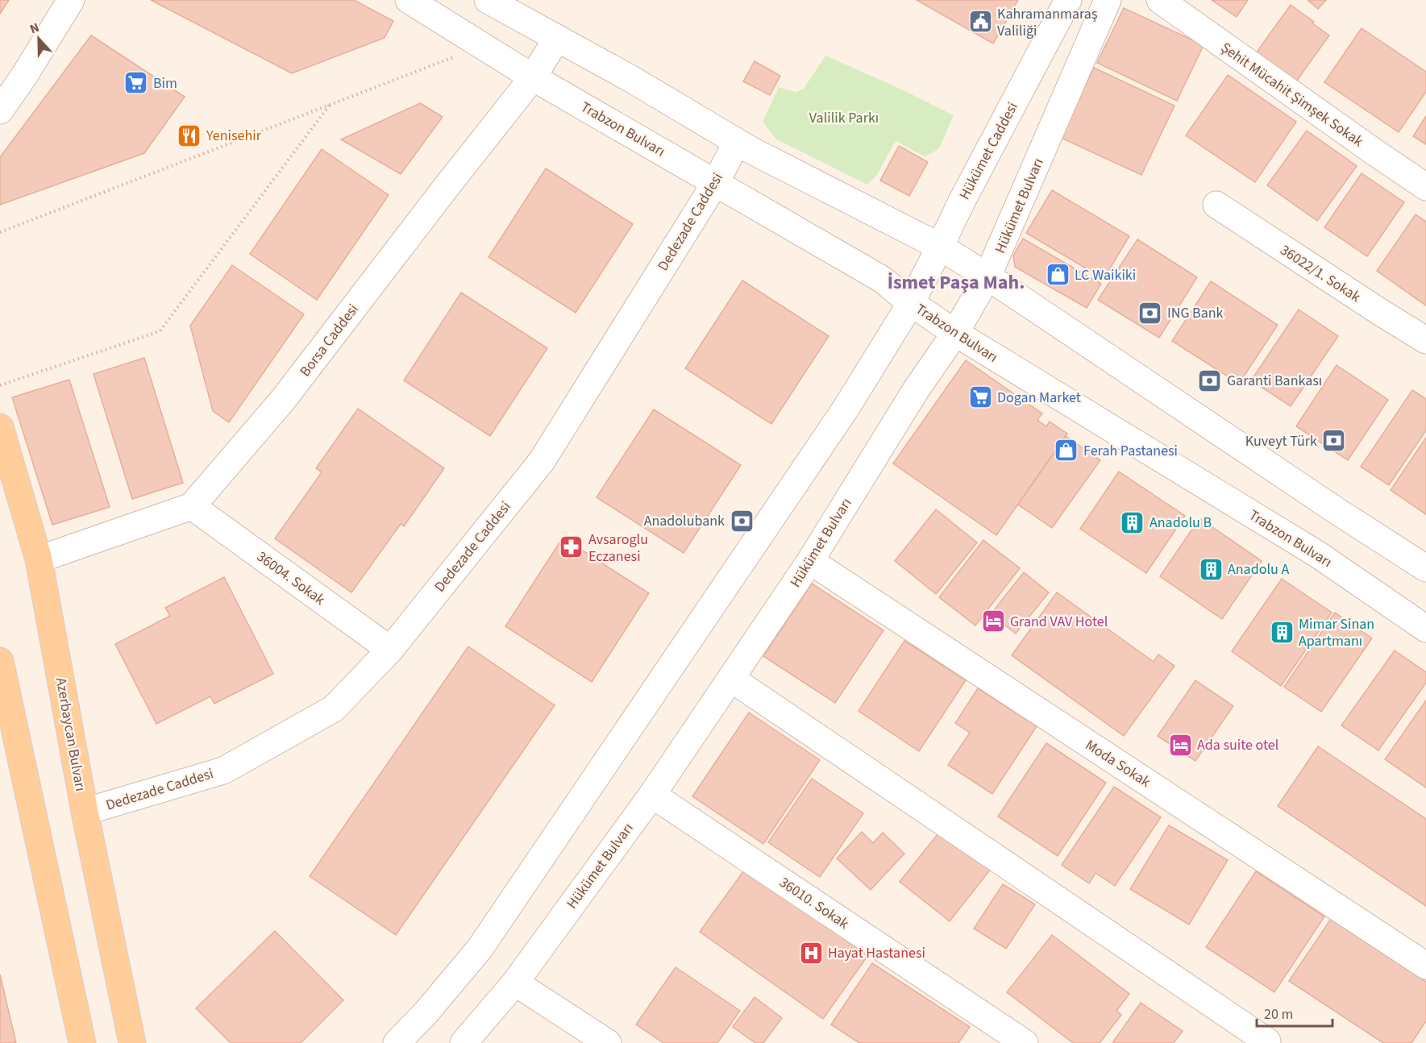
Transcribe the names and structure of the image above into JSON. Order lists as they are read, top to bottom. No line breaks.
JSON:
{"streets":{"main road":["Azerbaycan Bulvarı"],"street":["Şehit Mücahit Şimşek Sokak","Trabzon Bulvarı","Hükümet Caddesi","Hükümet Bulvarı","Dedezade Caddesi","36022/1. Sokak","Borsa Caddesi","36004. Sokak","Moda Sokak","36010. Sokak"]},"crossings":[["Trabzon Bulvarı","Hükümet Caddesi"],["Trabzon Bulvarı","Hükümet Bulvarı"],["Trabzon Bulvarı","Dedezade Caddesi"],["Trabzon Bulvarı","Borsa Caddesi"],["Hükümet Bulvarı","Moda Sokak"],["Hükümet Bulvarı","36010. Sokak"],["Dedezade Caddesi","36004. Sokak"],["Dedezade Caddesi","Azerbaycan Bulvarı"],["Borsa Caddesi","36004. Sokak"]],"districts":["İsmet Paşa Mah."],"parks":["Valilik Parkı"],"places":{"public building":["Kahramanmaraş Valiliği"],"supermarket":["Bim","Dogan Market"],"restaurant":["Yenisehir"],"shop":["LC Waikiki","Ferah Pastanesi"],"bank":["ING Bank","Garanti Bankası","Kuveyt Türk","Anadolubank"],"building":["Anadolu B","Anadolu A","Mimar Sinan Apartmanı"],"pharmacy":["Avsaroglu Eczanesi"],"hotel":["Grand VAV Hotel","Ada suite otel"],"hospital":["Hayat Hastanesi"]},"scale_bar":"20 m","north":"top"}
